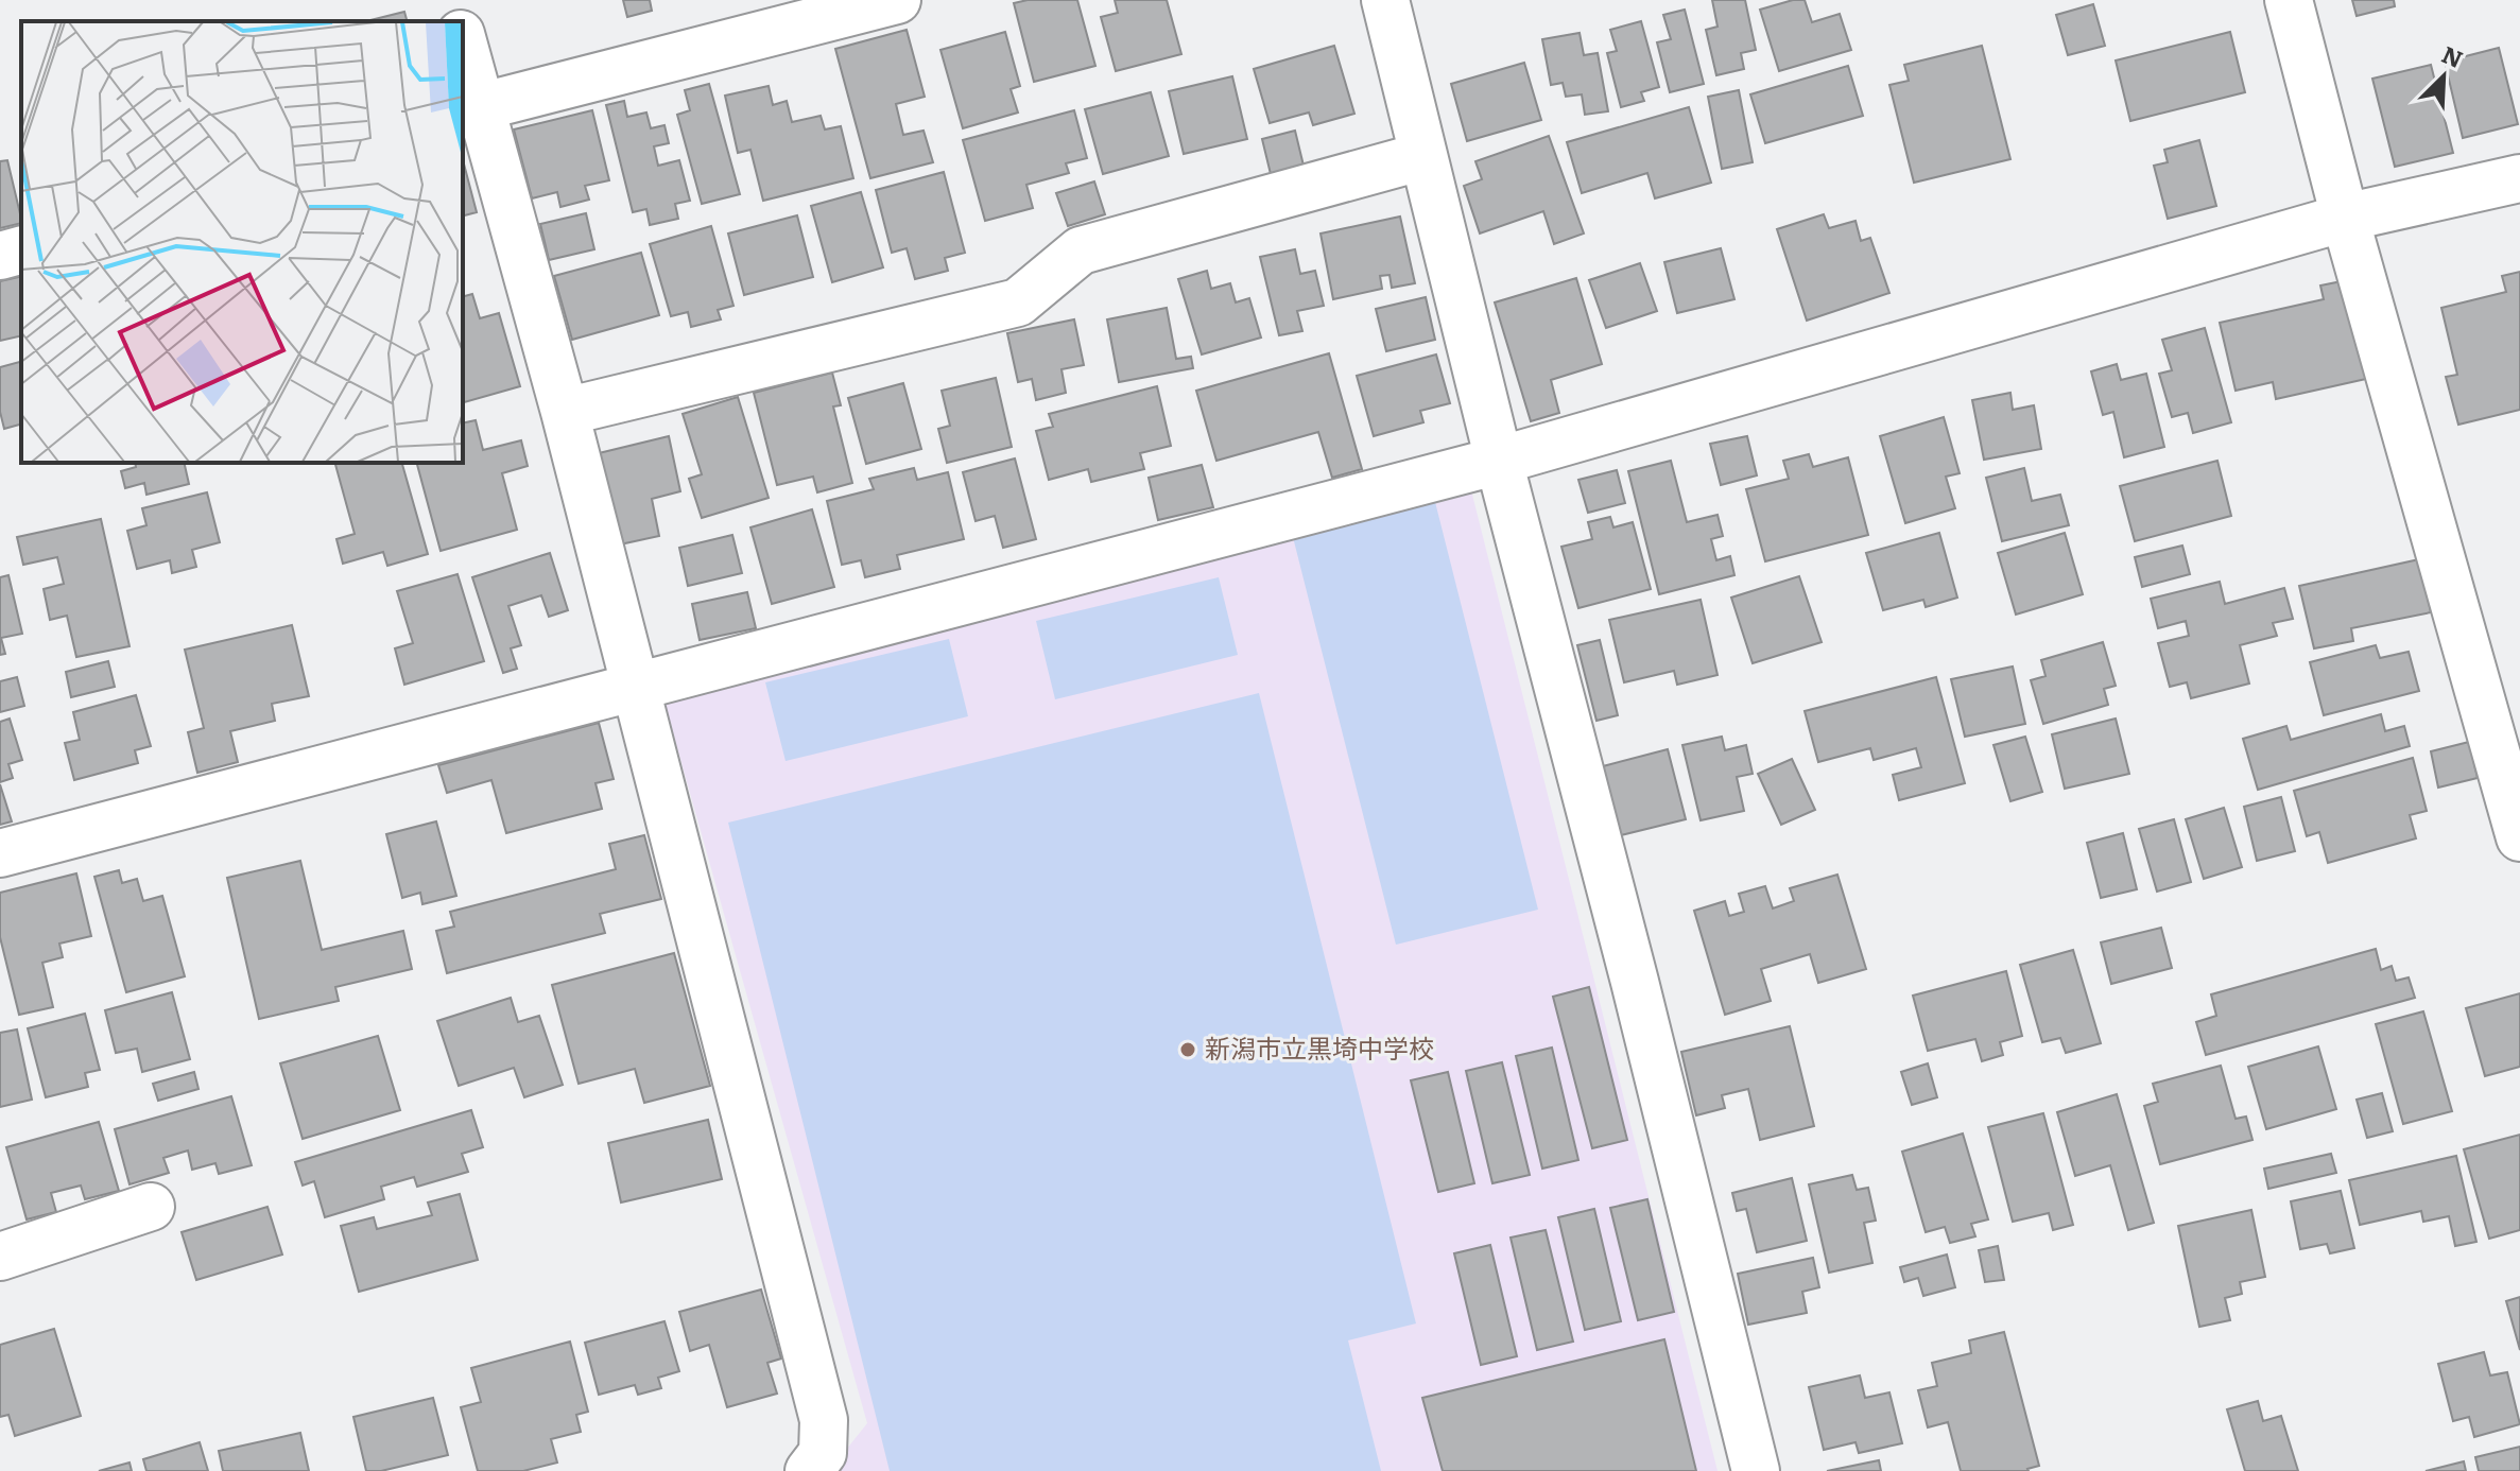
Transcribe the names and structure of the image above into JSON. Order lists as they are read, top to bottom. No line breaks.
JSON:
{"places":["新潟市立黒埼中学校"],"north":"top right"}
